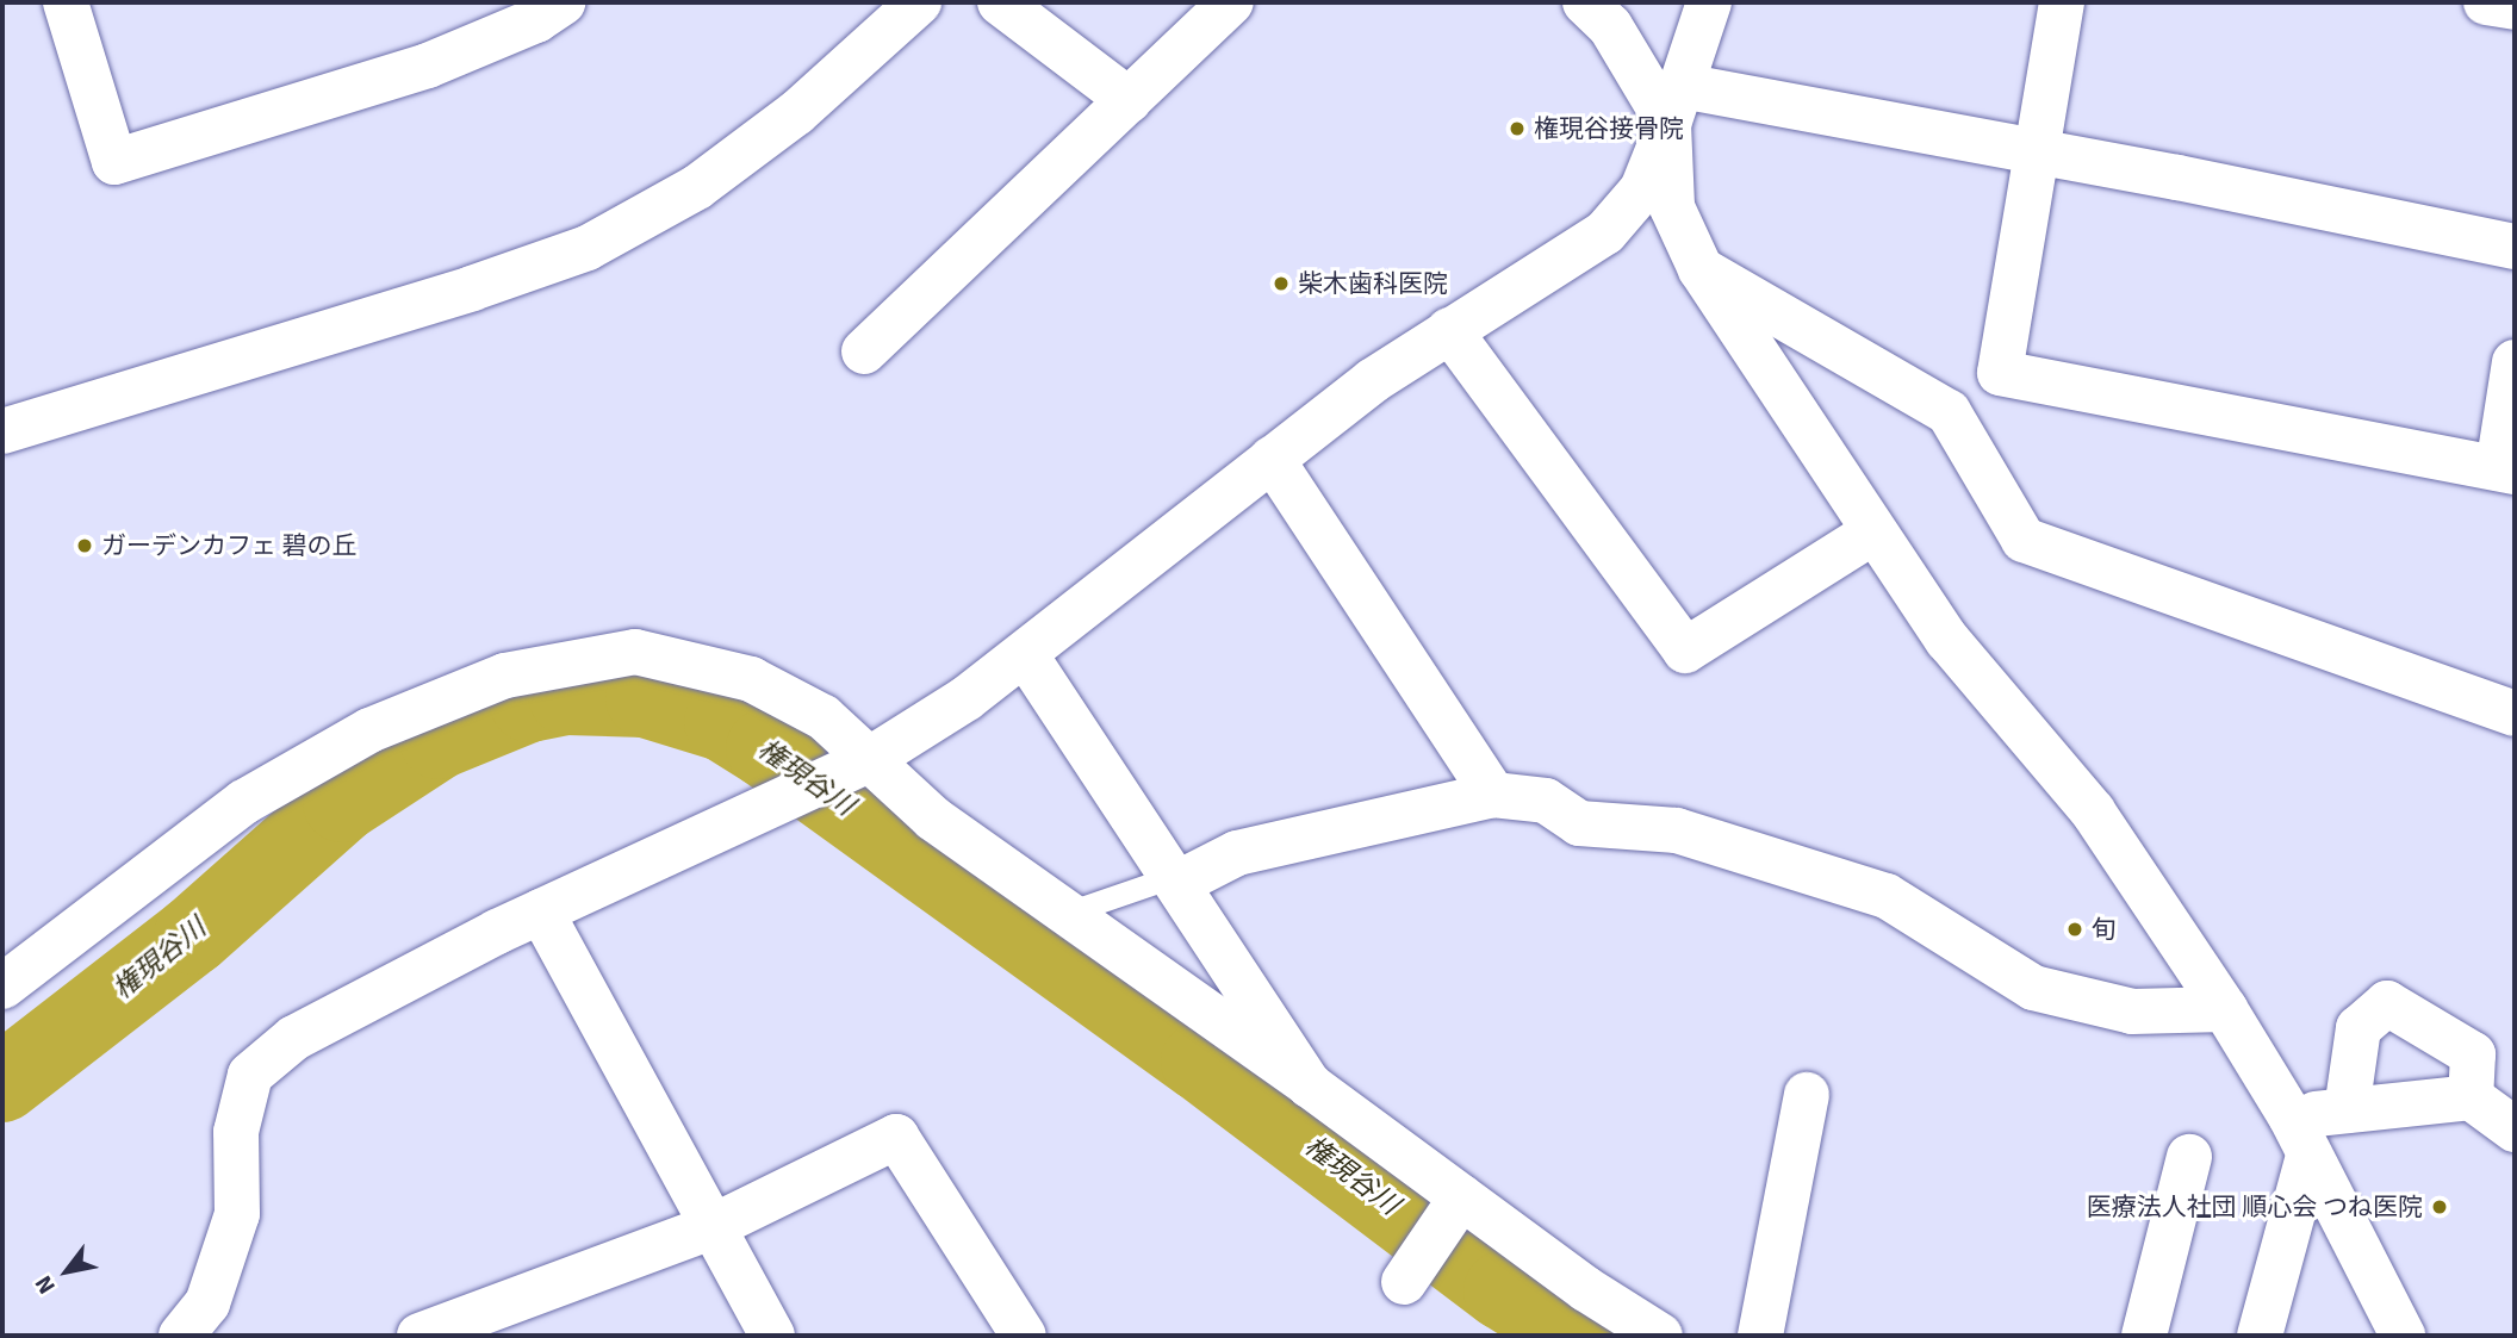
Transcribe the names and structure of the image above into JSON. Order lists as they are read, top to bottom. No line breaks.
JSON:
{"water":["権現谷川"],"places":["権現谷接骨院","柴木歯科医院","ガーデンカフェ 碧の丘","旬","医療法人社団 順心会 つね医院"],"north":"bottom left"}
